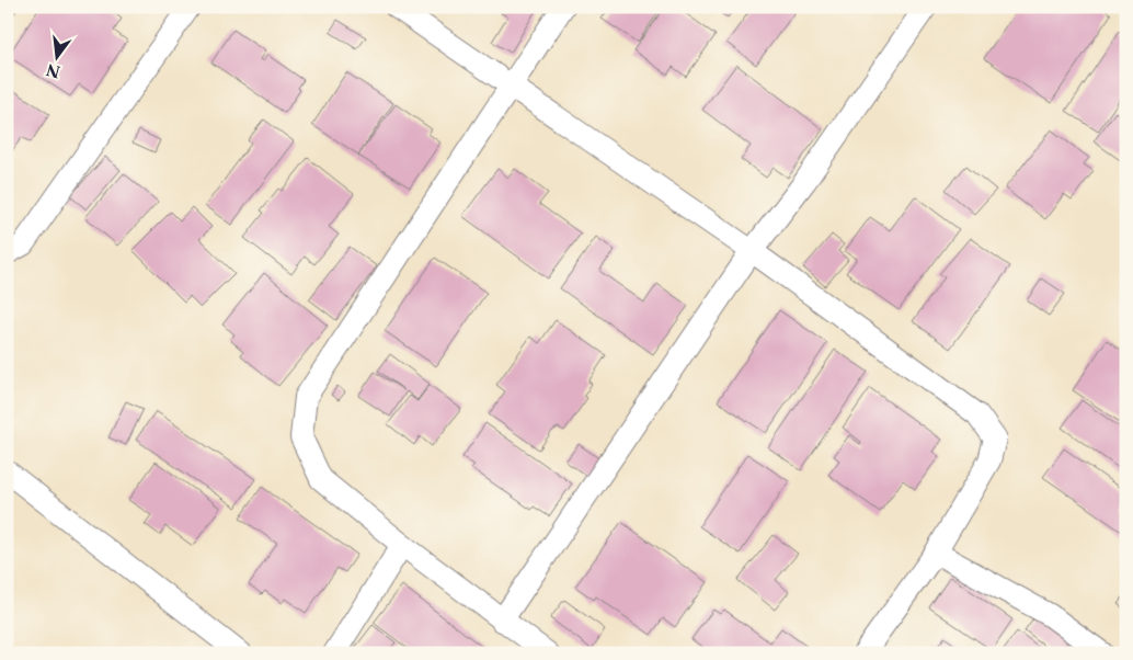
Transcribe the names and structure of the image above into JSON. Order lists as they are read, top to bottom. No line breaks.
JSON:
{"north":"bottom"}
